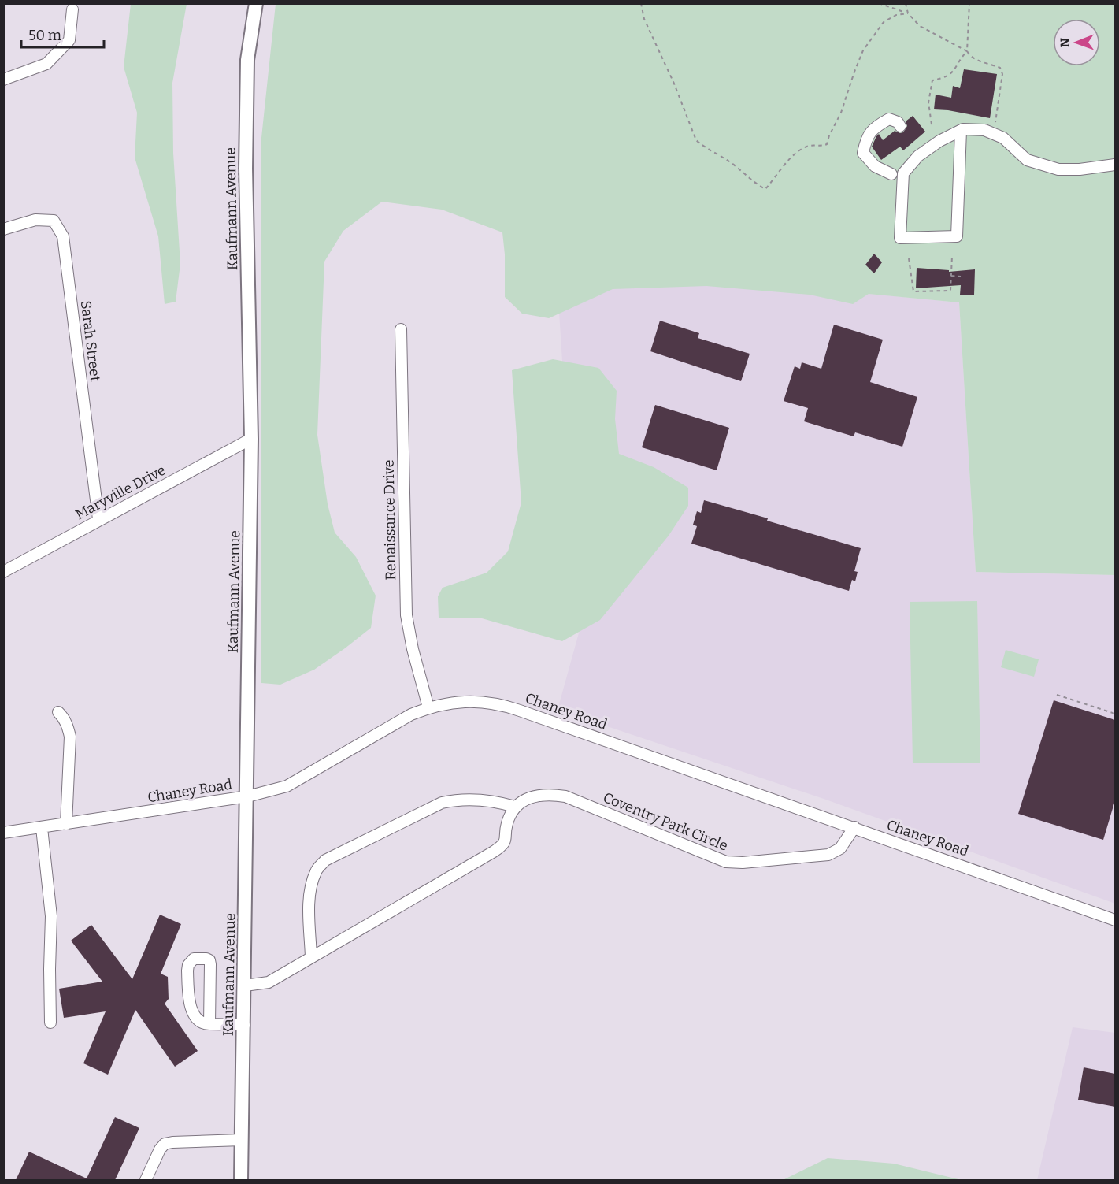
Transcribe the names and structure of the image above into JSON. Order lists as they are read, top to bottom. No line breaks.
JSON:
{"streets":{"main road":["Kaufmann Avenue"],"street":["Sarah Street","Maryville Drive","Renaissance Drive","Chaney Road","Coventry Park Circle"]},"crossings":[["Kaufmann Avenue","Maryville Drive"],["Kaufmann Avenue","Chaney Road"],["Sarah Street","Maryville Drive"],["Renaissance Drive","Chaney Road"],["Chaney Road","Coventry Park Circle"]],"scale_bar":"50 m","north":"left"}
